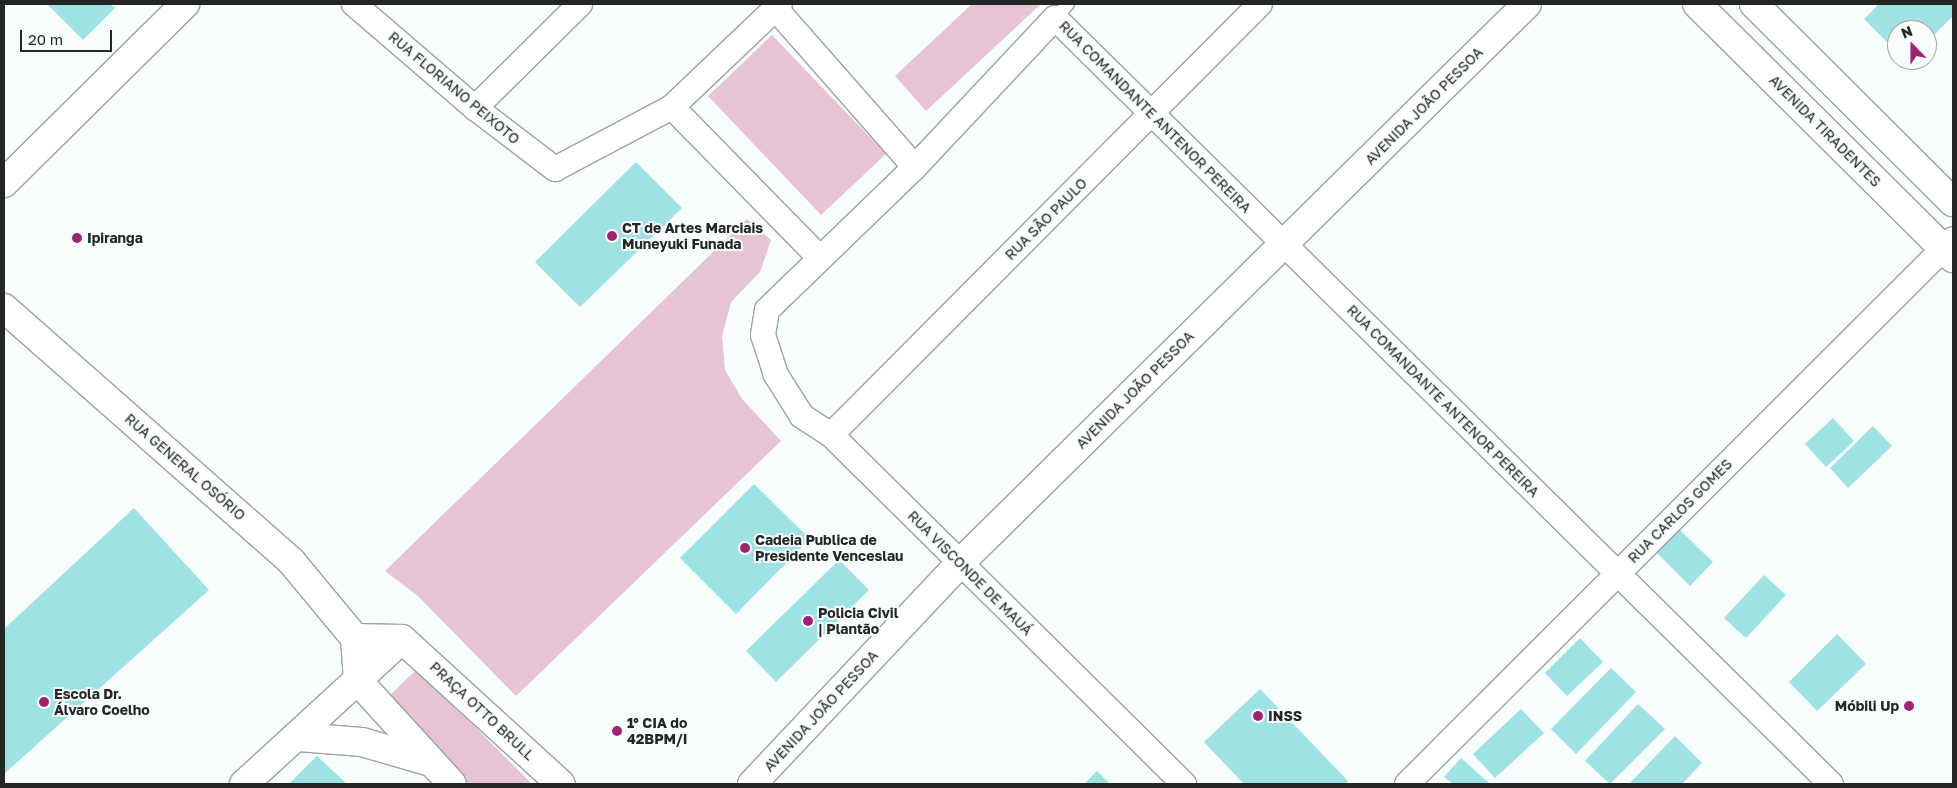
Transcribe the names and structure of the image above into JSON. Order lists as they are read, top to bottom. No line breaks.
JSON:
{"streets":{"main road":["AVENIDA JOÃO PESSOA","AVENIDA TIRADENTES","RUA GENERAL OSÓRIO","PRAÇA OTTO BRULL"],"street":["RUA FLORIANO PEIXOTO","RUA COMANDANTE ANTENOR PEREIRA","RUA SÃO PAULO","RUA CARLOS GOMES","RUA VISCONDE DE MAUÁ"]},"crossings":[["AVENIDA JOÃO PESSOA","RUA COMANDANTE ANTENOR PEREIRA"],["AVENIDA JOÃO PESSOA","RUA VISCONDE DE MAUÁ"],["RUA COMANDANTE ANTENOR PEREIRA","RUA SÃO PAULO"],["RUA COMANDANTE ANTENOR PEREIRA","RUA CARLOS GOMES"],["RUA COMANDANTE ANTENOR PEREIRA","RUA VISCONDE DE MAUÁ"],["AVENIDA TIRADENTES","RUA CARLOS GOMES"],["RUA SÃO PAULO","RUA VISCONDE DE MAUÁ"]],"places":["CT de Artes Marciais Muneyuki Funada","Ipiranga","Cadeia Publica de Presidente Venceslau","Policia Civil | Plantão","Escola Dr. Álvaro Coelho","Móbili Up","INSS","1° CIA do 42BPM/I"],"scale_bar":"20 m","north":"top"}
